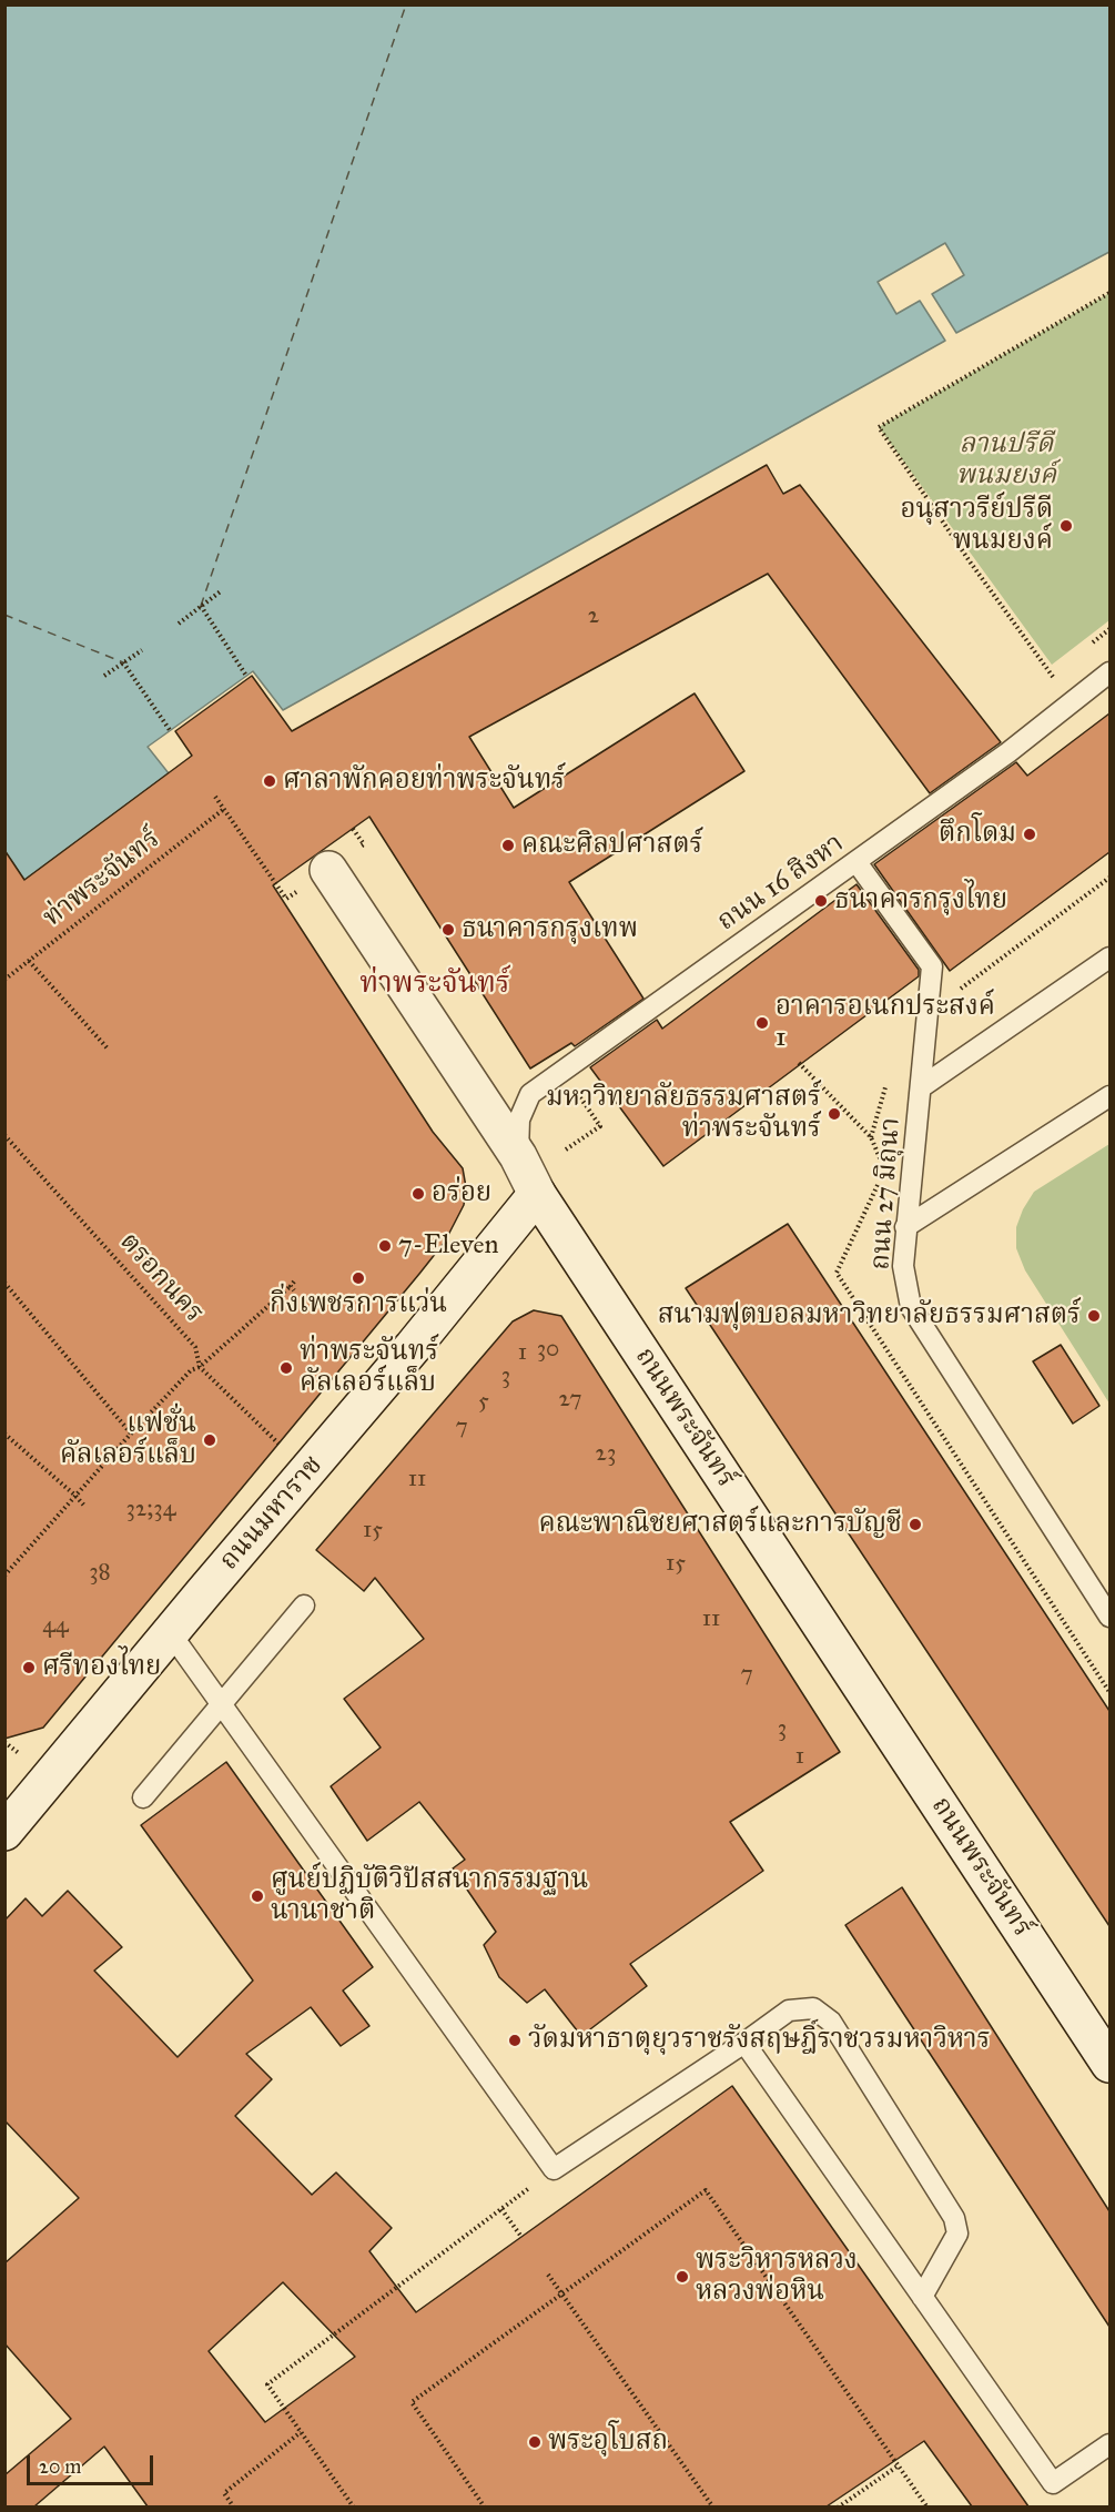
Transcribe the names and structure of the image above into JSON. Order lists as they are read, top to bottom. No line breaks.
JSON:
{"streets":{"street":["ถนนพระจันทร์","ถนนมหาราช"],"lane":["ถนน 16 สิงหา","ถนน 27 มิถุนา"],"path":["ท่าพระจันทร์","ตรอกนคร"]},"crossings":[["ถนน 16 สิงหา","ถนน 27 มิถุนา"],["ถนน 16 สิงหา","ถนนพระจันทร์"],["ถนนพระจันทร์","ถนนมหาราช"]],"districts":["ท่าพระจันทร์"],"parks":["ลานปรีดี พนมยงค์"],"places":["อนุสาวรีย์ปรีดี พนมยงค์","ศาลาพักคอยท่าพระจันทร์","ตึกโดม","คณะศิลปศาสตร์","ธนาคารกรุงไทย","ธนาคารกรุงเทพ","อาคารอเนกประสงค์ 1","มหาวิทยาลัยธรรมศาสตร์ ท่าพระจันทร์","อร่อย","7-Eleven","กิ่งเพชรการแว่น","สนามฟุตบอลมหาวิทยาลัยธรรมศาสตร์","ท่าพระจันทร์ คัลเลอร์แล็บ","แฟชั่น คัลเลอร์แล็บ","คณะพาณิชยศาสตร์และการบัญชี","ศรีทองไทย","ศูนย์ปฏิบัติวิปัสสนากรรมฐาน นานาชาติ","วัดมหาธาตุยุวราชรังสฤษฎิ์ราชวรมหาวิหาร","พระวิหารหลวง หลวงพ่อหิน","พระอุโบสถ"],"house_numbers":["2","30","1","3","27","5","7","23","11","32;34","15","15","38","11","44","7","3","1"],"scale_bar":"20 m"}
